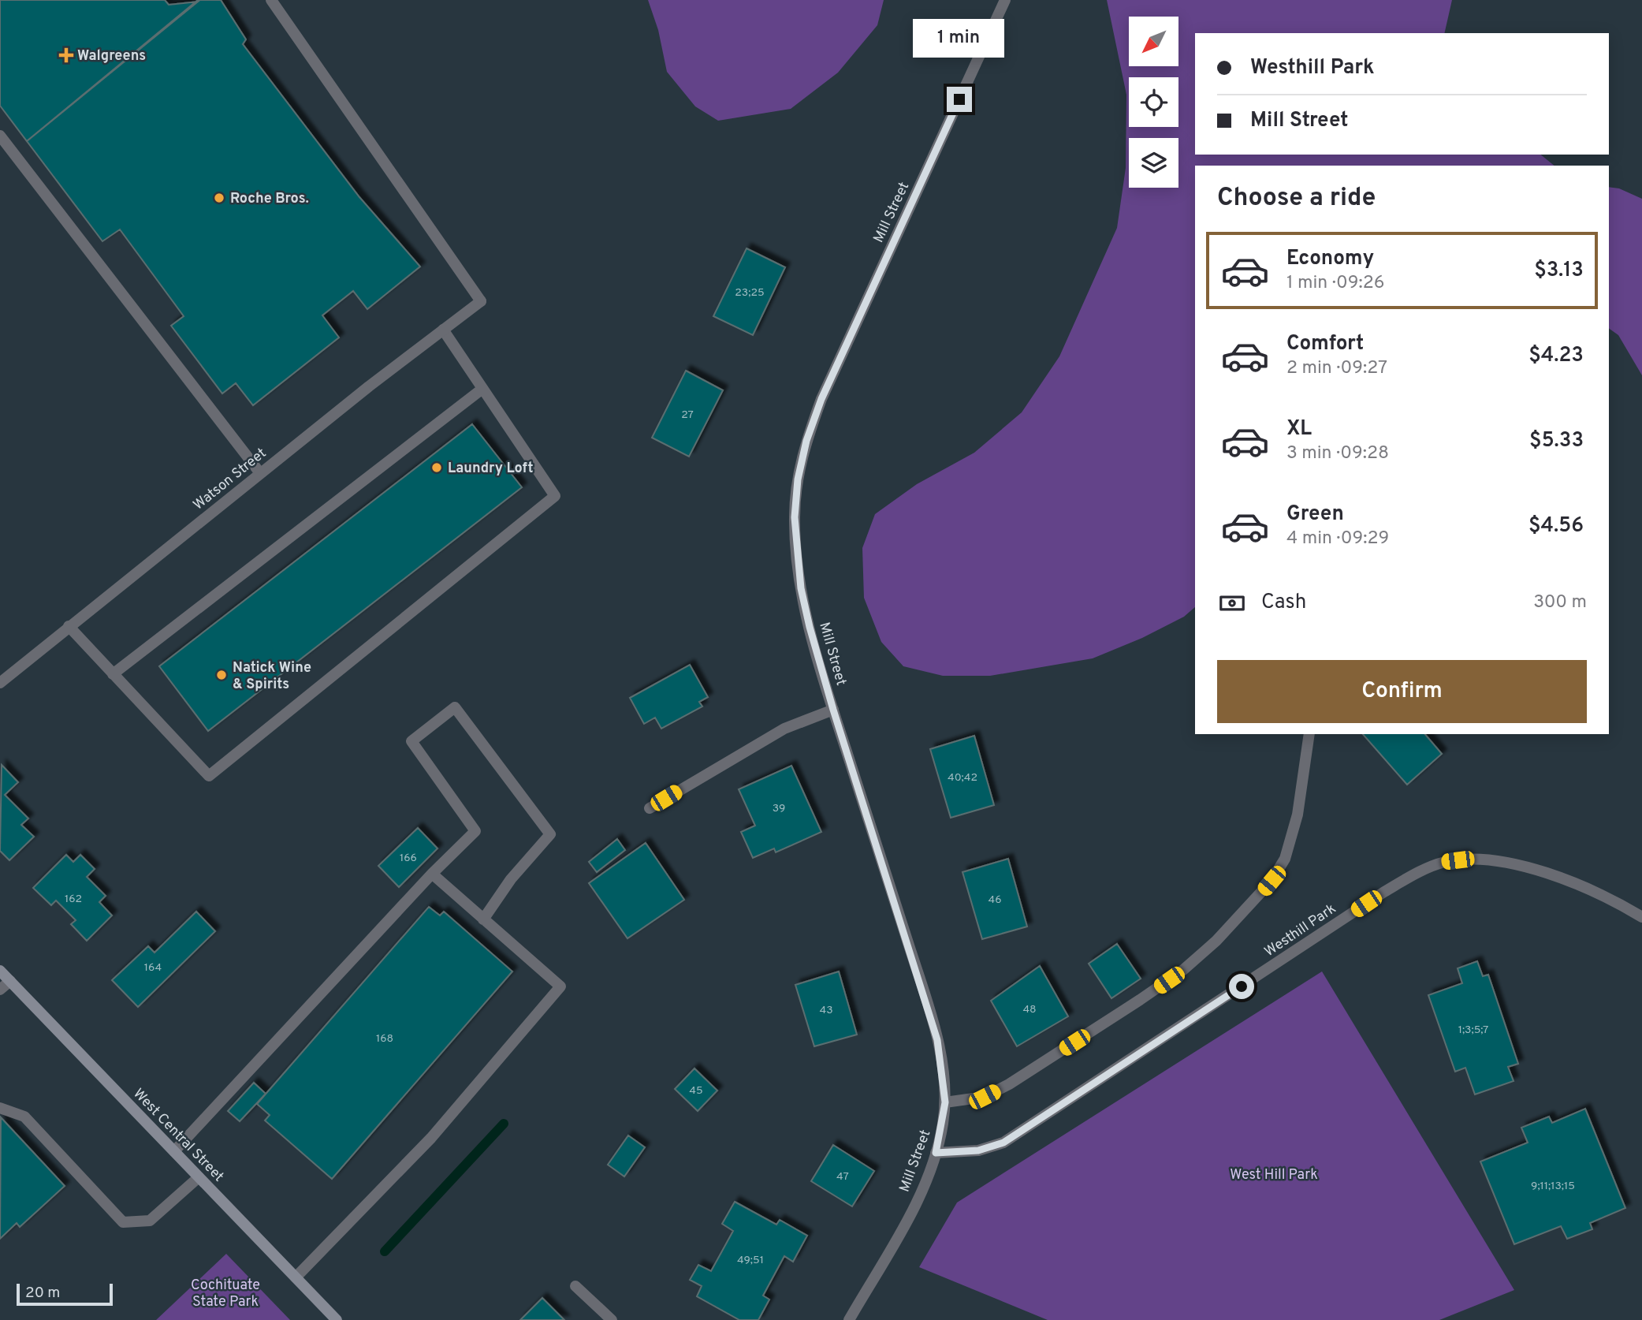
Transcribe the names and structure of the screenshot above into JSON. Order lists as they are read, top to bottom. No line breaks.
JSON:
{"streets":{"main road":["West Central Street"],"street":["Mill Street","Watson Street","Westhill Park"]},"crossings":[["Mill Street","Westhill Park"]],"parks":["West Hill Park","Cochituate State Park"],"places":{"health":["Walgreens"],"other":["Roche Bros.","Laundry Loft","Natick Wine & Spirits"]},"house_numbers":["23;25","27","40;42","39","166","162","46","164","48","43","1;3;5;7","168","45","47","9;11;13;15","49;51"],"scale_bar":"20 m","north":"bottom left","page":{"bubble":"1 min","banner":["Westhill Park","Mill Street"],"heading":"Choose a ride","list":[{"name":"Economy","note":"1 min · 09:26","value":"$3.13"},{"name":"Comfort","note":"2 min · 09:27","value":"$4.23"},{"name":"XL","note":"3 min · 09:28","value":"$5.33"},{"name":"Green","note":"4 min · 09:29","value":"$4.56"}],"pay":["Cash","300 m"],"buttons":"Confirm","scale":"20 m"}}
